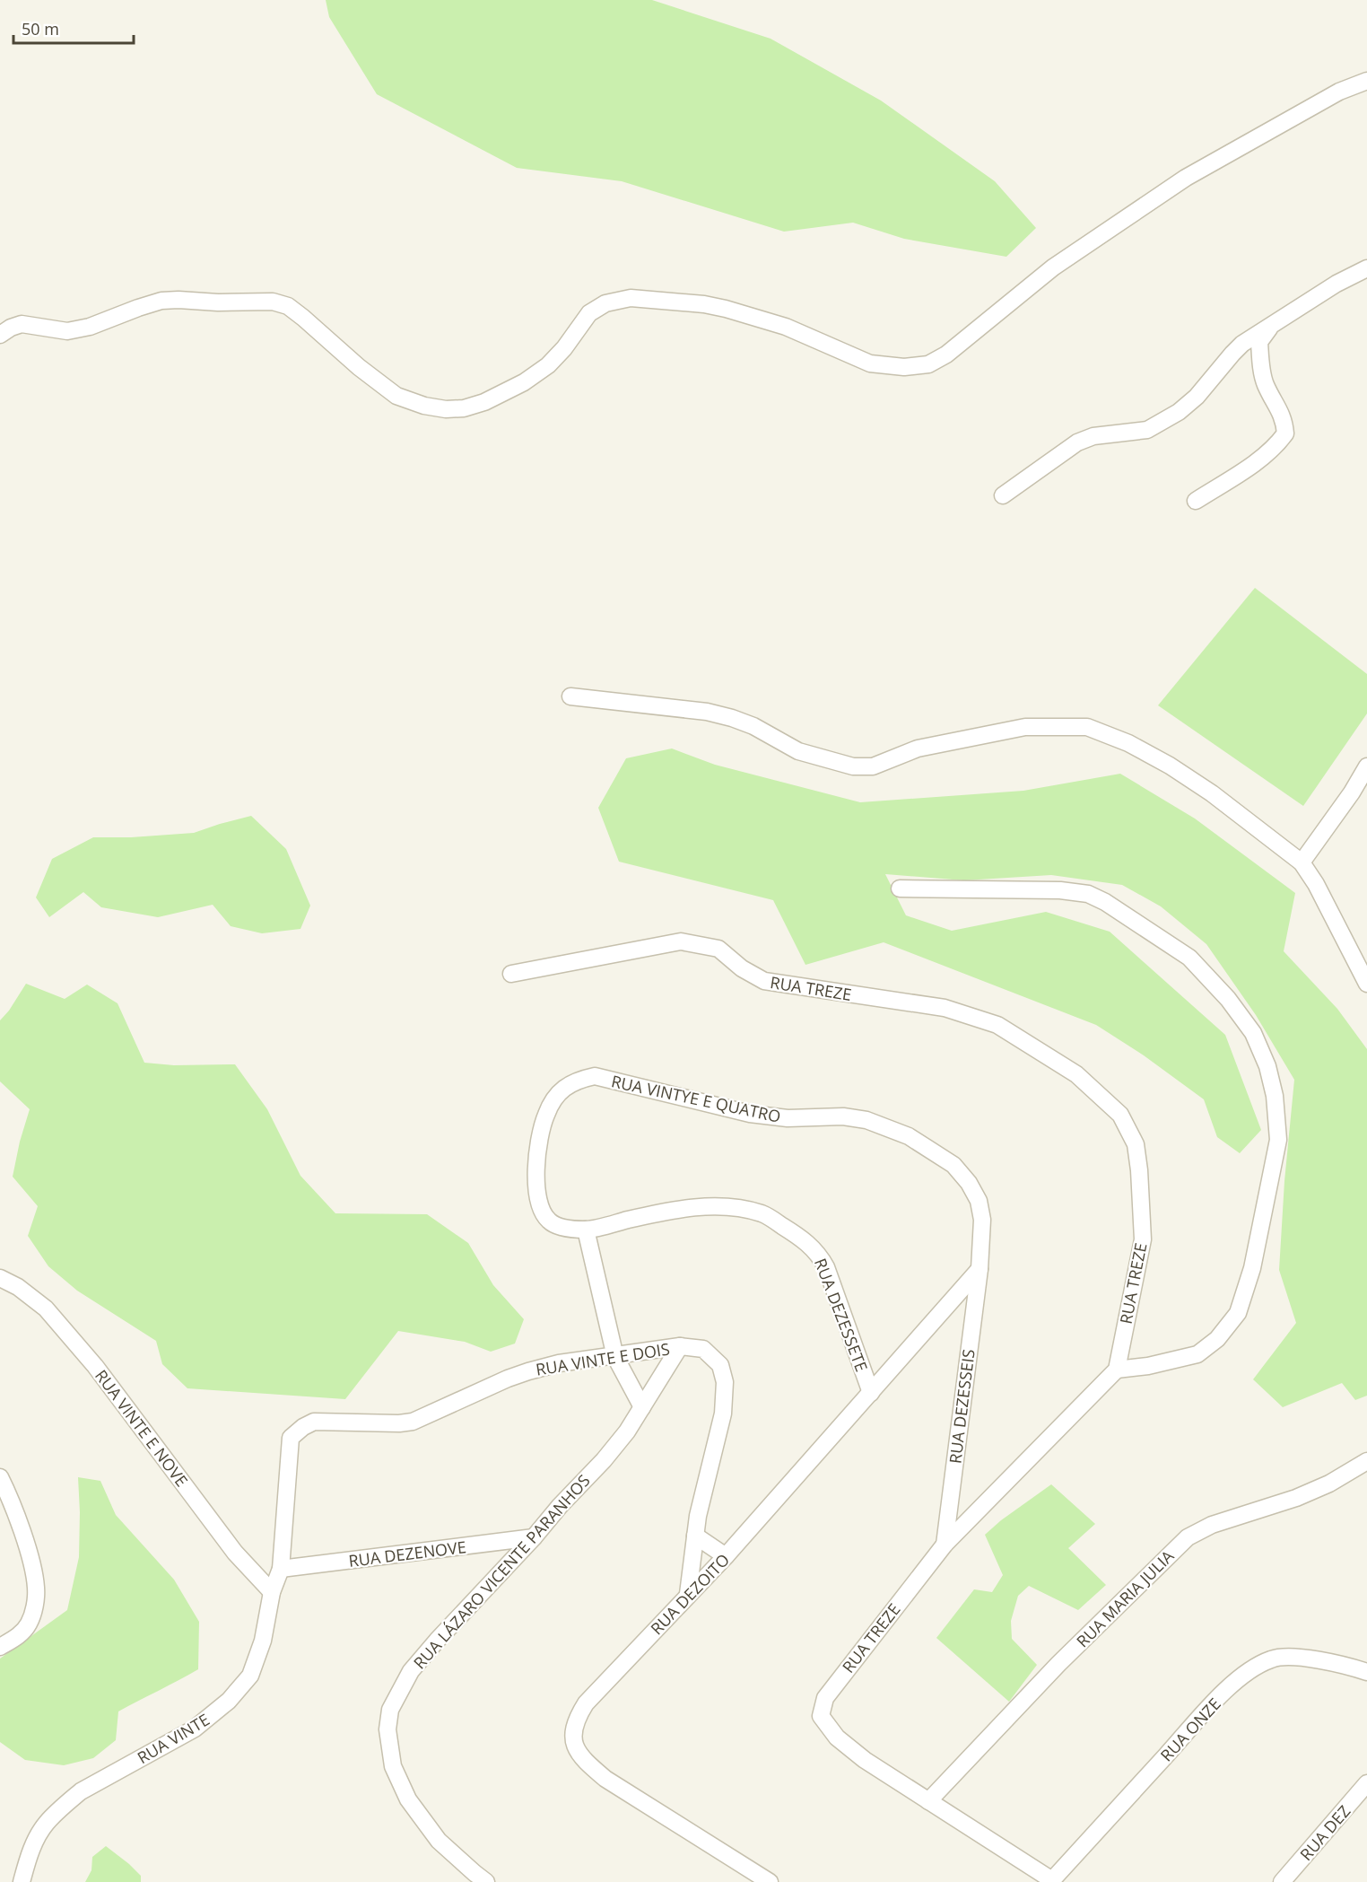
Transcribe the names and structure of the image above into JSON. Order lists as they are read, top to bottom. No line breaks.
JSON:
{"streets":{"street":["RUA TREZE","RUA VINTYE E QUATRO","RUA DEZESSETE","RUA VINTE E DOIS","RUA DEZESSEIS","RUA VINTE E NOVE","RUA DEZENOVE","RUA LÁZARO VICENTE PARANHOS","RUA DEZOITO","RUA MARIA JULIA","RUA ONZE","RUA VINTE","RUA DEZ"]},"crossings":[["RUA TREZE","RUA DEZESSEIS"],["RUA TREZE","RUA MARIA JULIA"],["RUA TREZE","RUA ONZE"],["RUA VINTYE E QUATRO","RUA DEZESSETE"],["RUA VINTYE E QUATRO","RUA DEZESSEIS"],["RUA VINTYE E QUATRO","RUA DEZOITO"],["RUA DEZESSETE","RUA DEZOITO"],["RUA VINTE E DOIS","RUA LÁZARO VICENTE PARANHOS"],["RUA VINTE E DOIS","RUA DEZOITO"],["RUA VINTE E DOIS","RUA VINTE"],["RUA DEZESSEIS","RUA DEZOITO"],["RUA VINTE E NOVE","RUA VINTE"],["RUA DEZENOVE","RUA LÁZARO VICENTE PARANHOS"],["RUA DEZENOVE","RUA VINTE"]],"scale_bar":"50 m"}
